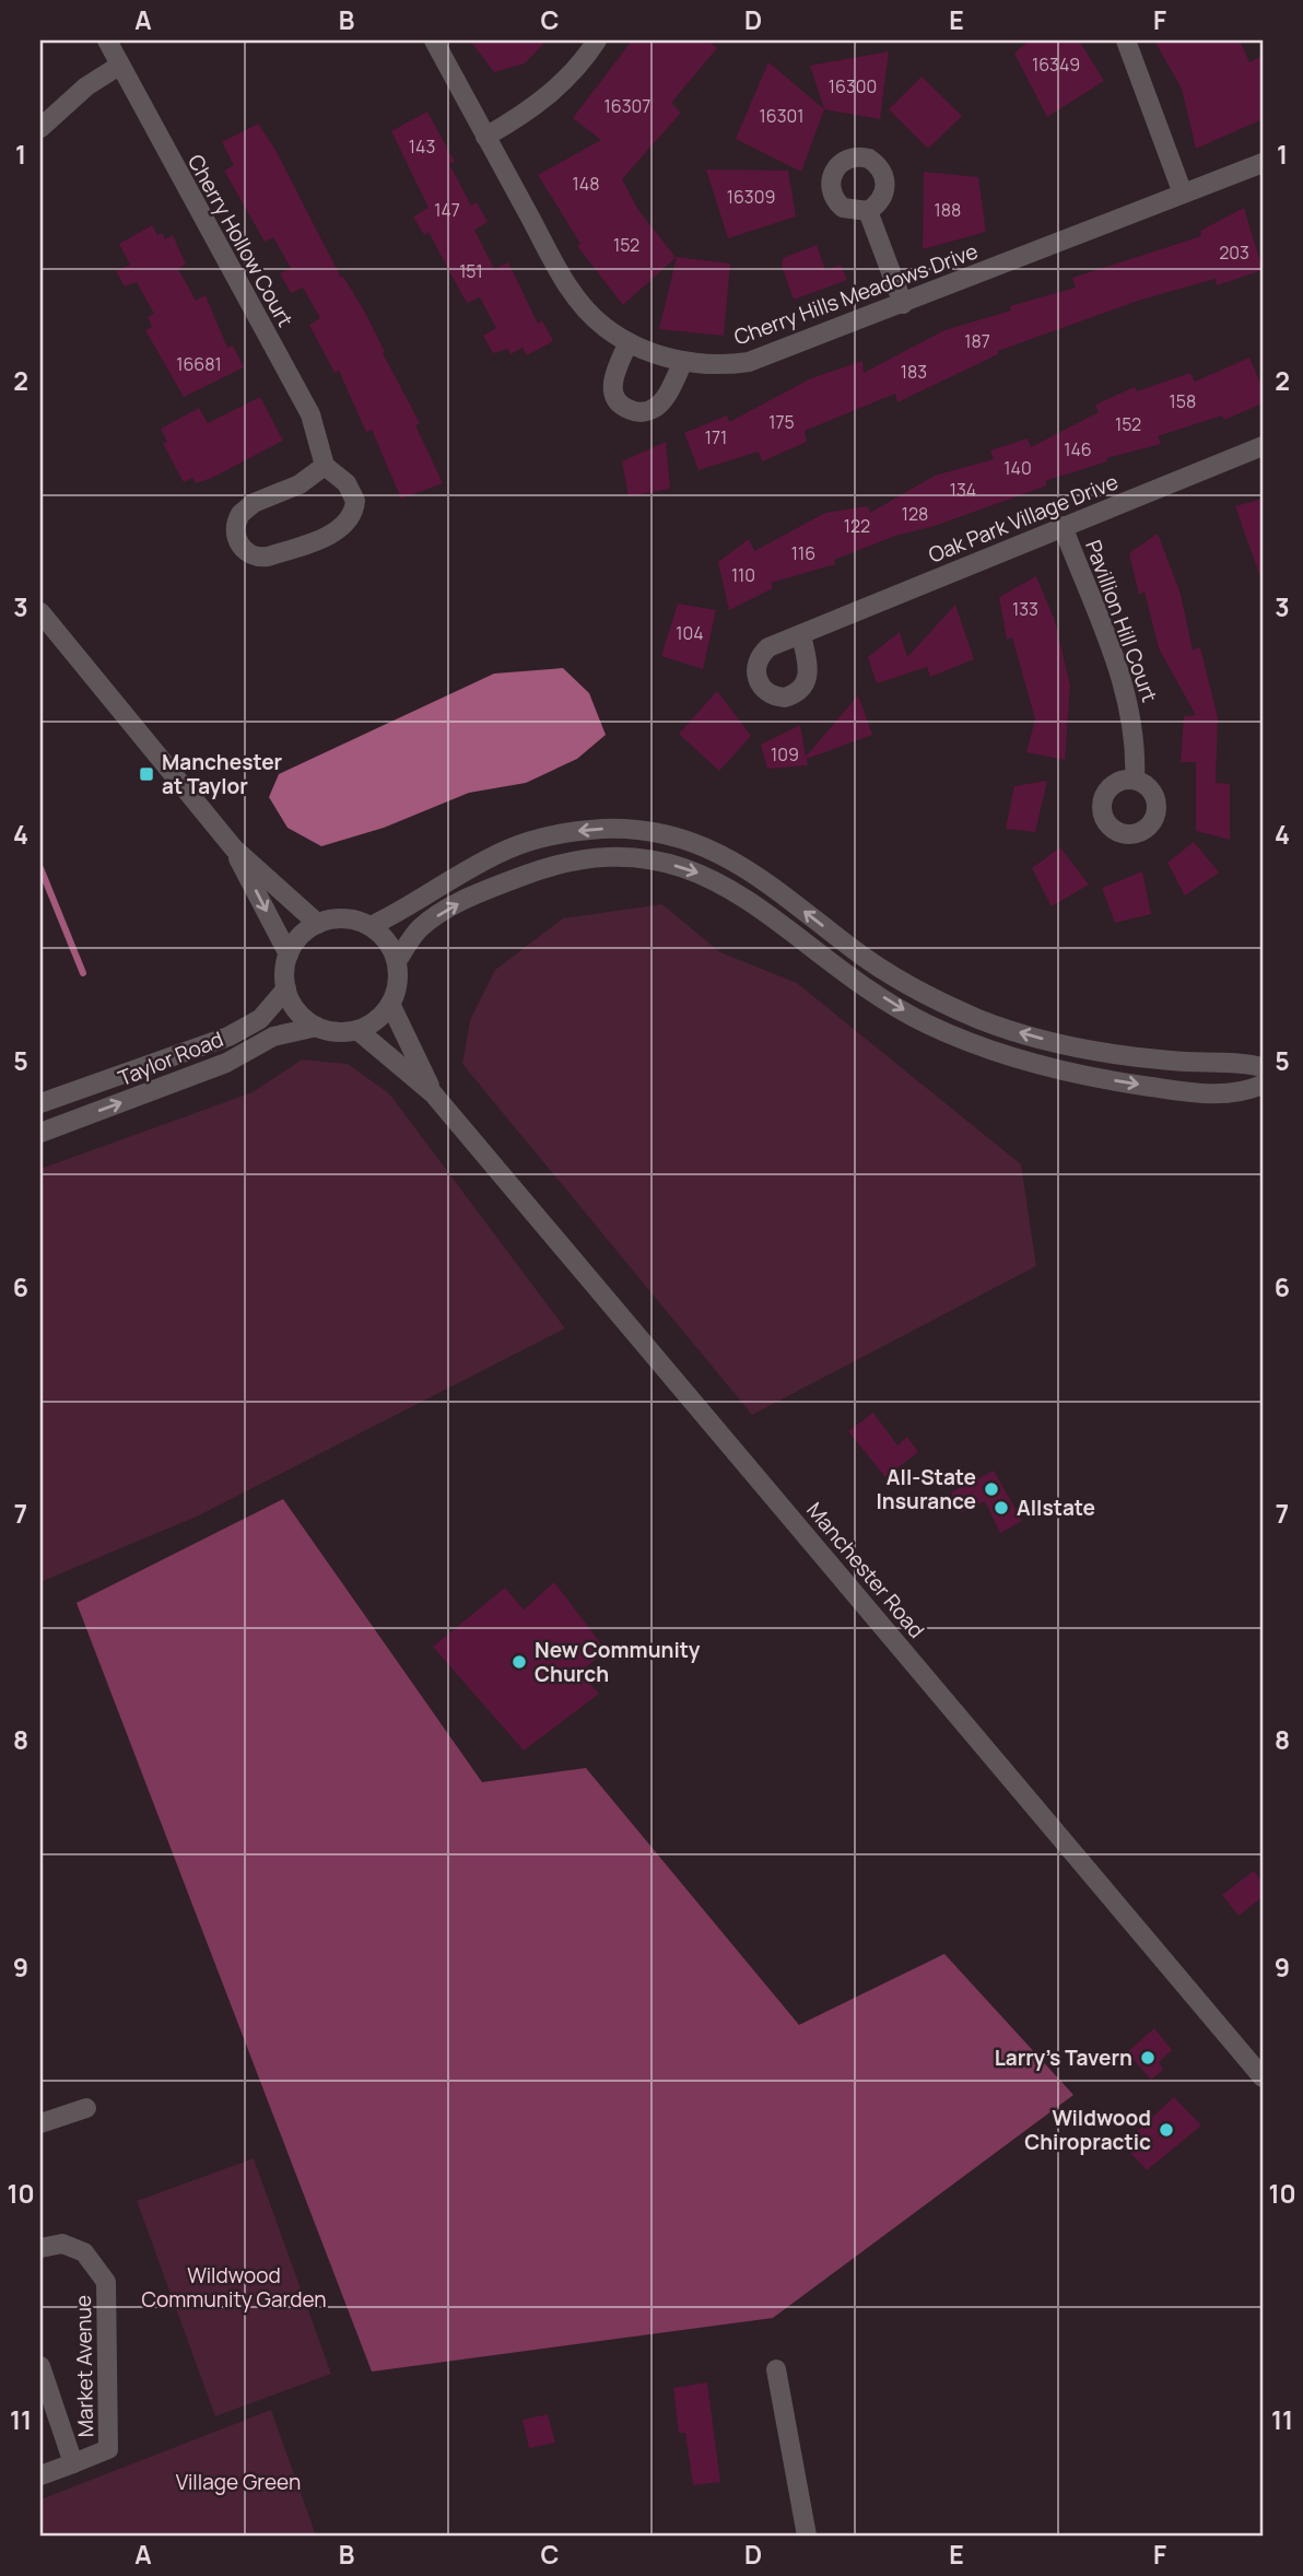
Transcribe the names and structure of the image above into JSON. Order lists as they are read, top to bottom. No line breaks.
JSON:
{"streets":{"street":["Cherry Hollow Court","Cherry Hills Meadows Drive","Oak Park Village Drive","Pavillion Hill Court","Taylor Road","Manchester Road","Market Avenue"]},"crossings":[["Oak Park Village Drive","Pavillion Hill Court"],["Taylor Road","Manchester Road"]],"parks":["Wildwood Community Garden","Village Green"],"places":{"transit":["Manchester at Taylor"],"other":["All-State Insurance","Allstate","New Community Church","Larry's Tavern","Wildwood Chiropractic"]},"house_numbers":["16349","16300","16307","16301","143","148","16309","147","188","152","203","151","187","16681","183","158","175","152","171","146","140","134","128","122","116","110","133","104","109"],"grid":{"columns":["A","B","C","D","E","F"],"rows":["1","2","3","4","5","6","7","8","9","10","11"]}}
